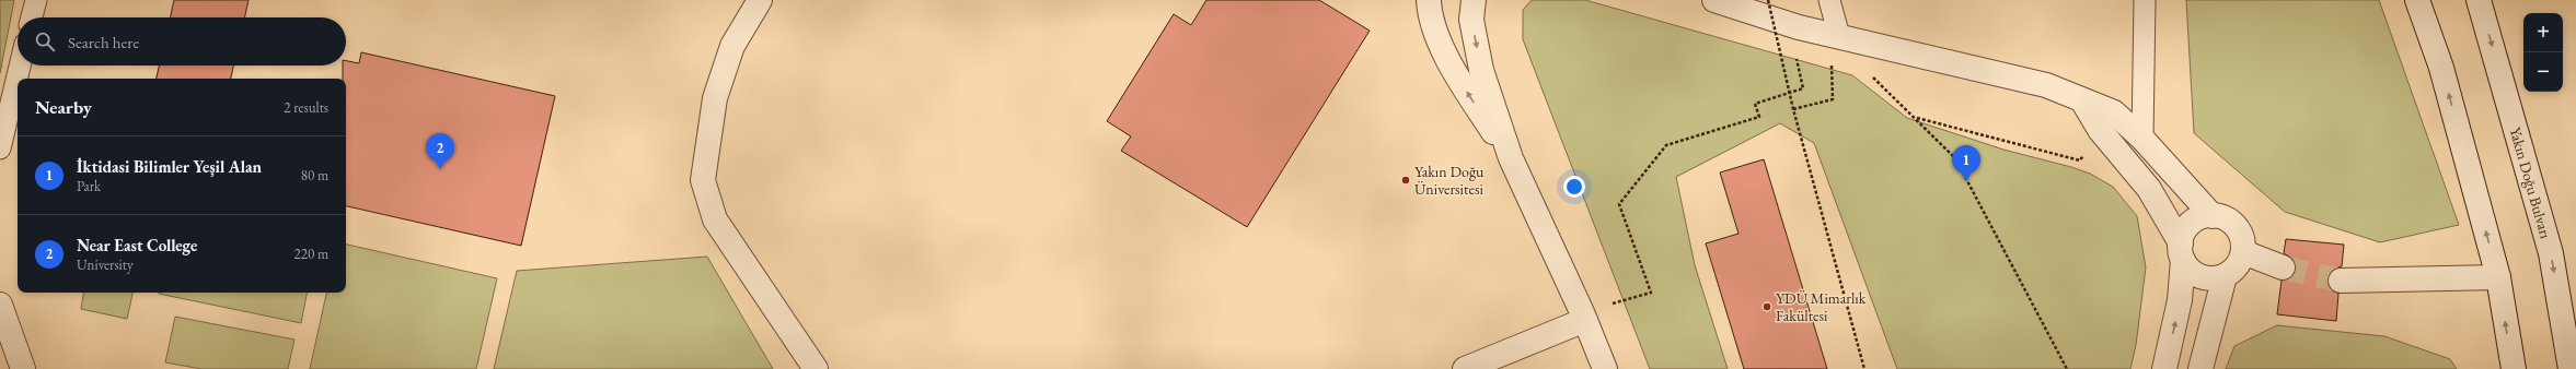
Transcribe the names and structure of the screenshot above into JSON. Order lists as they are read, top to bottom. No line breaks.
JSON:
{"streets":{"street":["Yakın Doğu Bulvarı"]},"places":["Yakın Doğu Üniversitesi","YDÜ Mimarlık Fakültesi"],"page":{"map_buttons":["+","−"],"search":"Search here","heading":["Nearby","2 results"],"pins":["2","1"],"list":[{"mark":"1","name":"İktidasi Bilimler Yeşil Alan","note":"Park","value":"80 m"},{"mark":"2","name":"Near East College","note":"University","value":"220 m"}]}}
